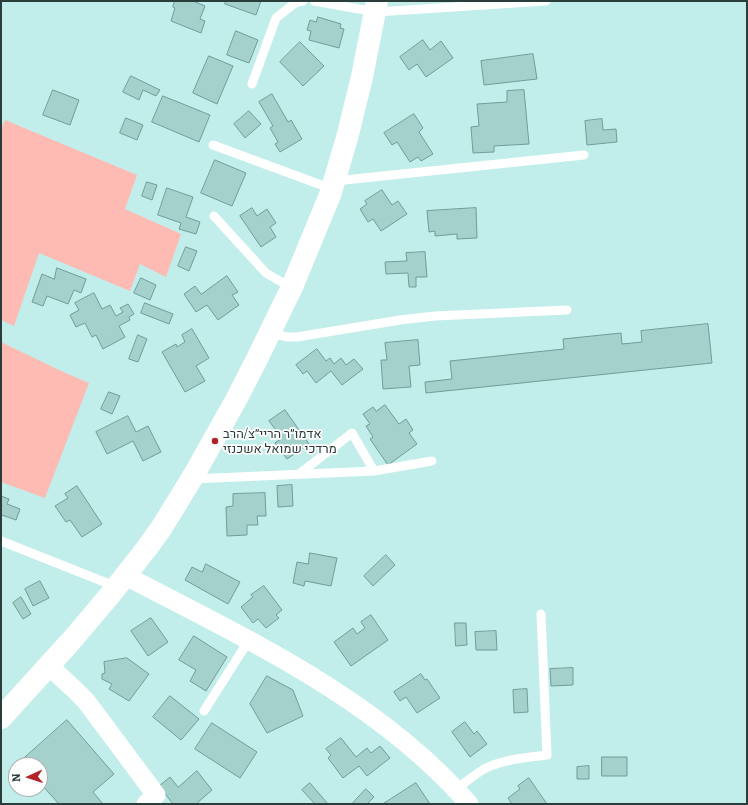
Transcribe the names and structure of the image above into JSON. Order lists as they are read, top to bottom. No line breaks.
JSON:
{"places":["אדמו״ר הריי״צ/הרב מרדכי שמואל אשכנזי"],"north":"left"}
